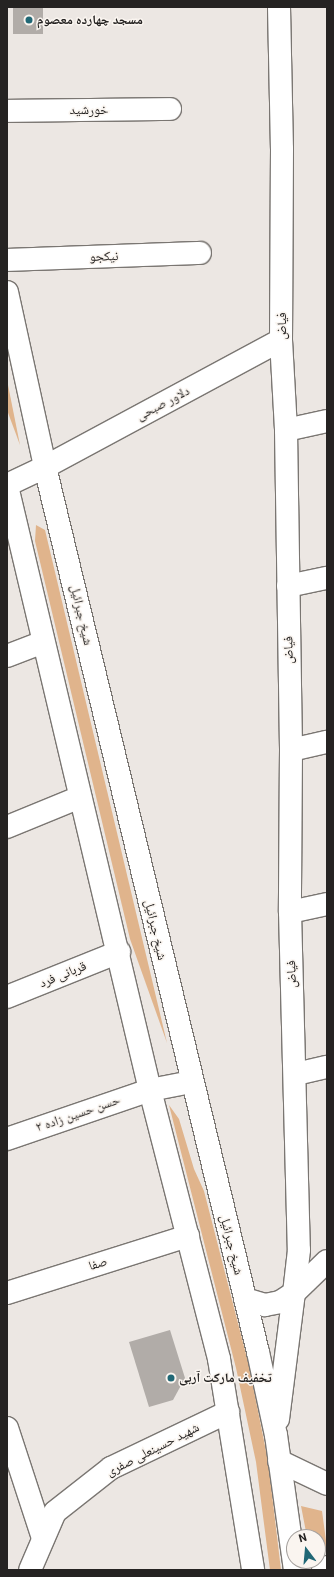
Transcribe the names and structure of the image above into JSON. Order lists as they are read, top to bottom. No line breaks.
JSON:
{"streets":{"street":["خورشید","نیکجو","فیاض","دلاور صبحی","شیخ جبرائیل","قربانی فرد","حسن حسین زاده ۲","صفا","شهید حسینعلی صفری"]},"crossings":[["فیاض","دلاور صبحی"],["فیاض","شیخ جبرائیل"],["دلاور صبحی","شیخ جبرائیل"],["شیخ جبرائیل","حسن حسین زاده ۲"]],"places":["مسجد چهارده معصوم","تخفیف مارکت آربی"],"north":"top"}
